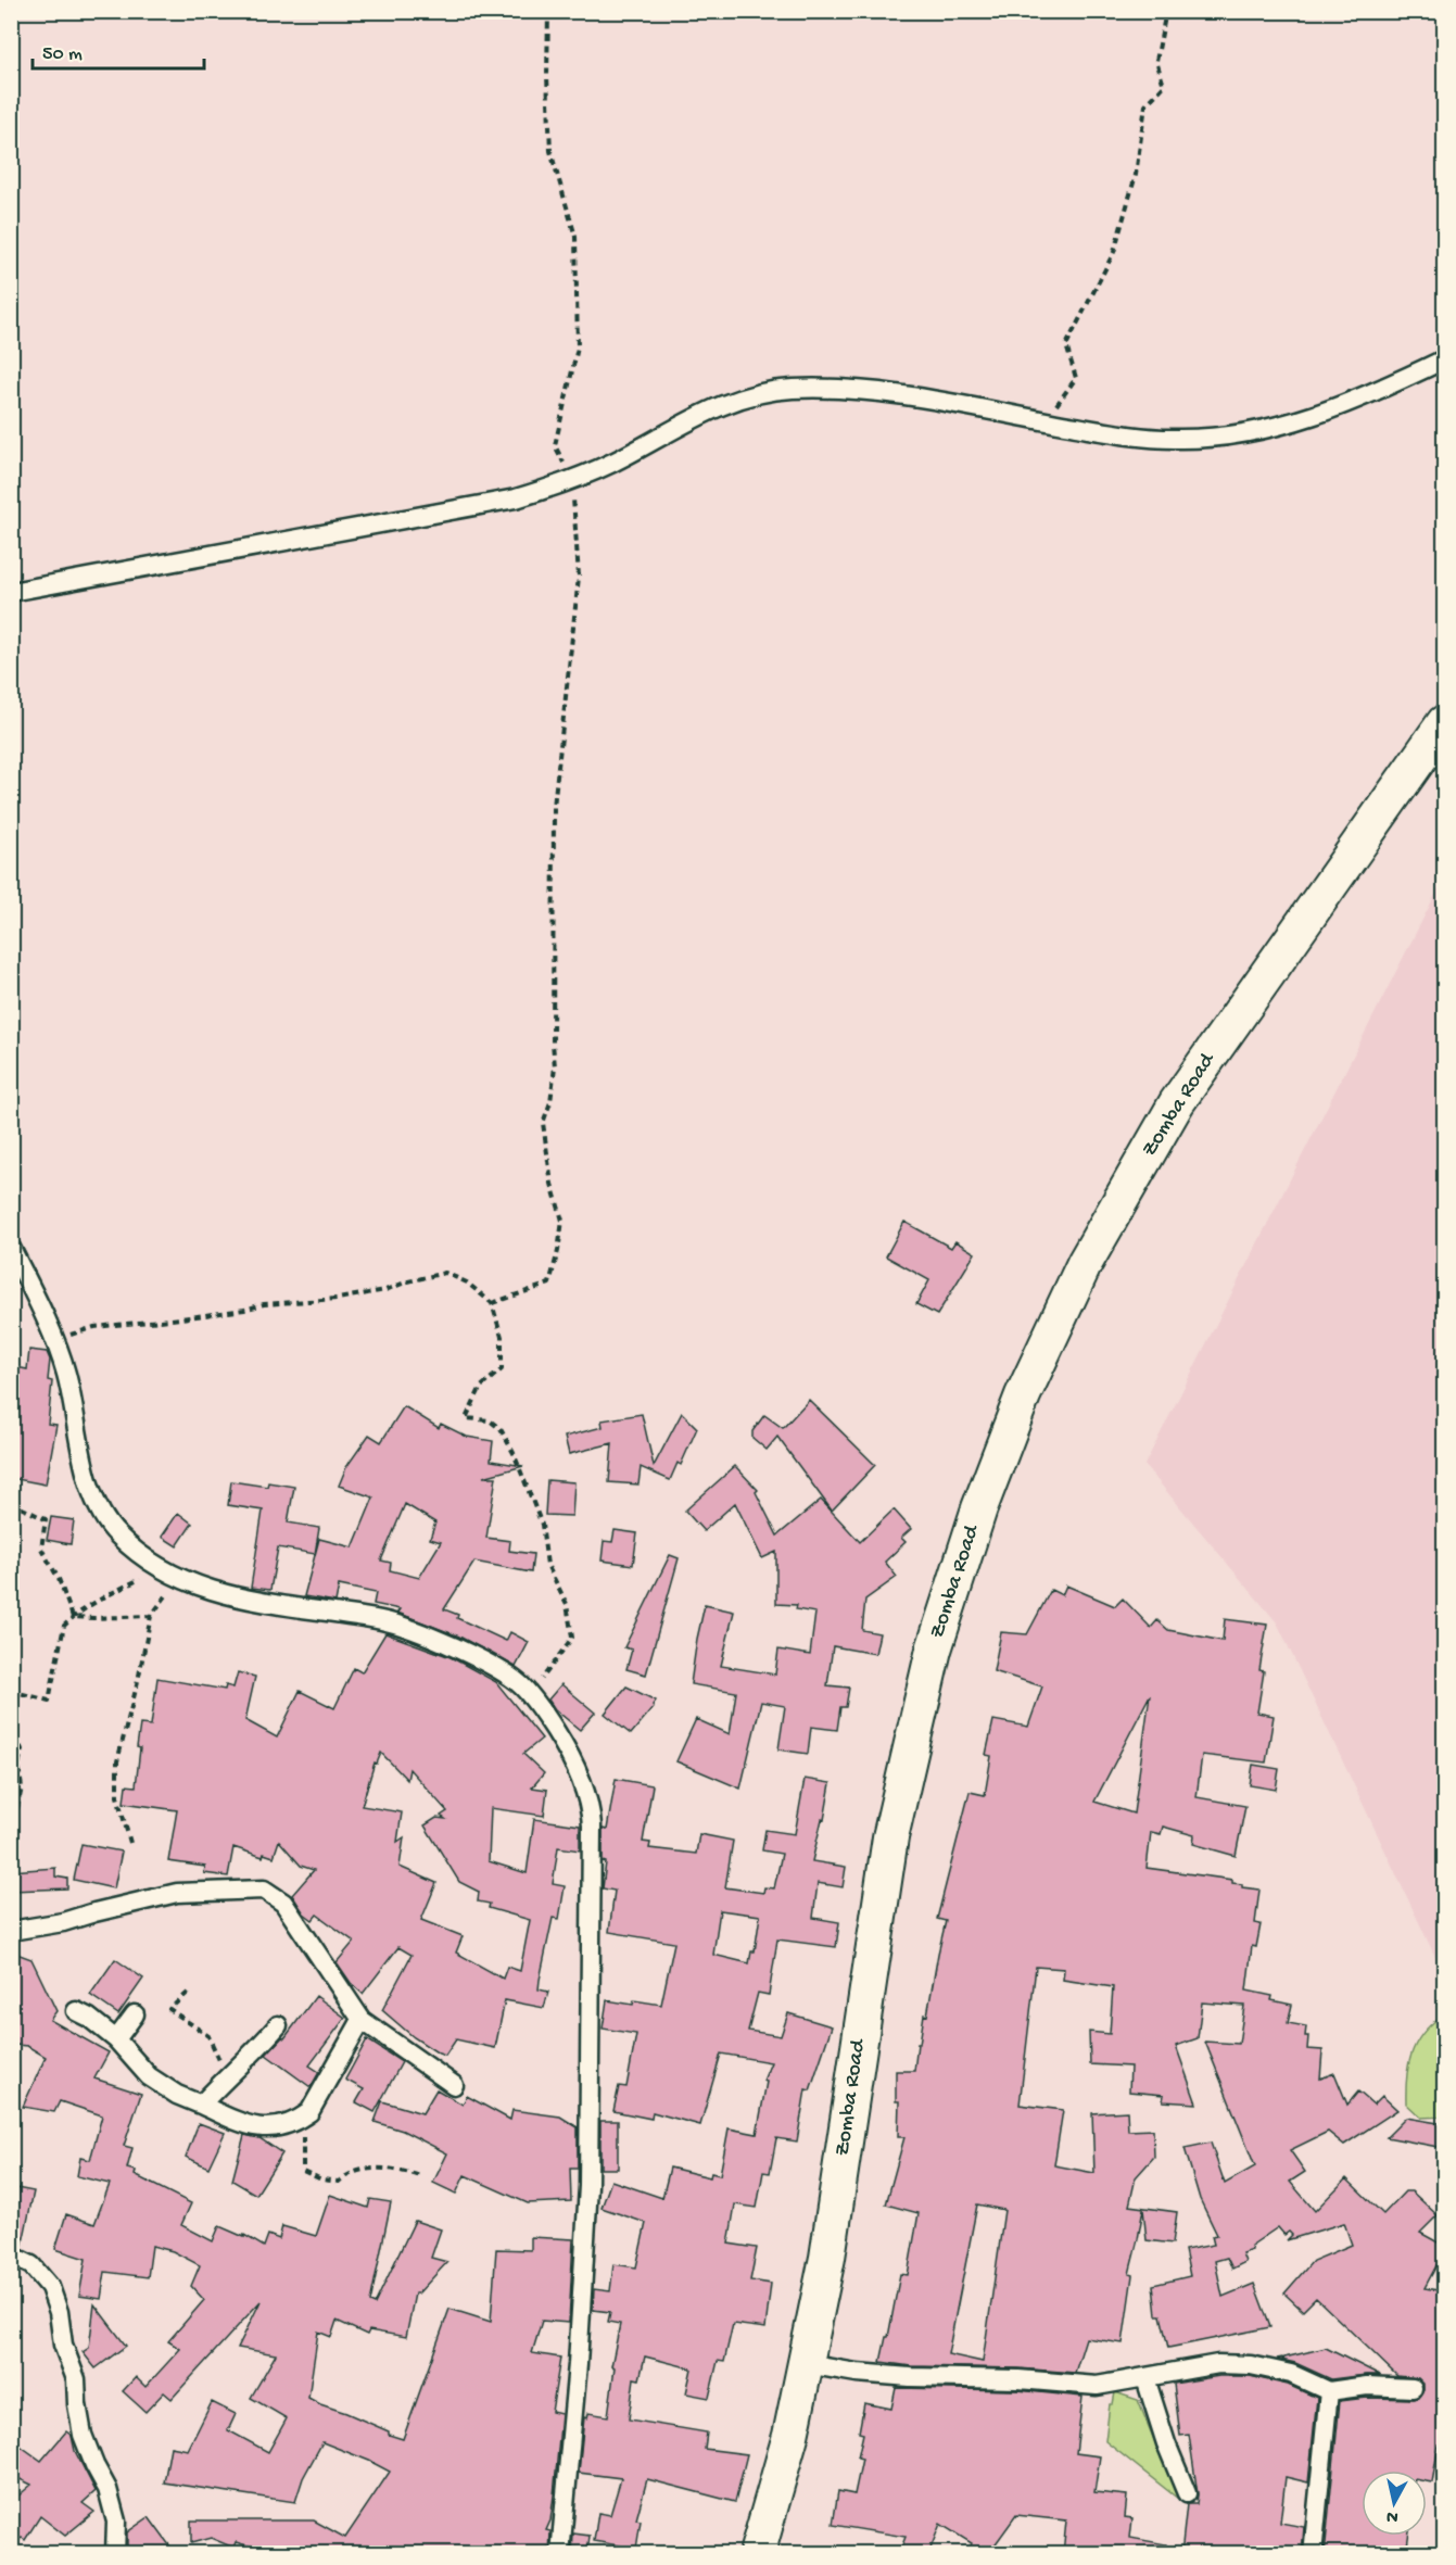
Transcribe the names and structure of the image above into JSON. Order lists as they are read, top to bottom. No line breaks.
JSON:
{"streets":{"highway":["Zomba Road"]},"scale_bar":"50 m","north":"bottom"}
